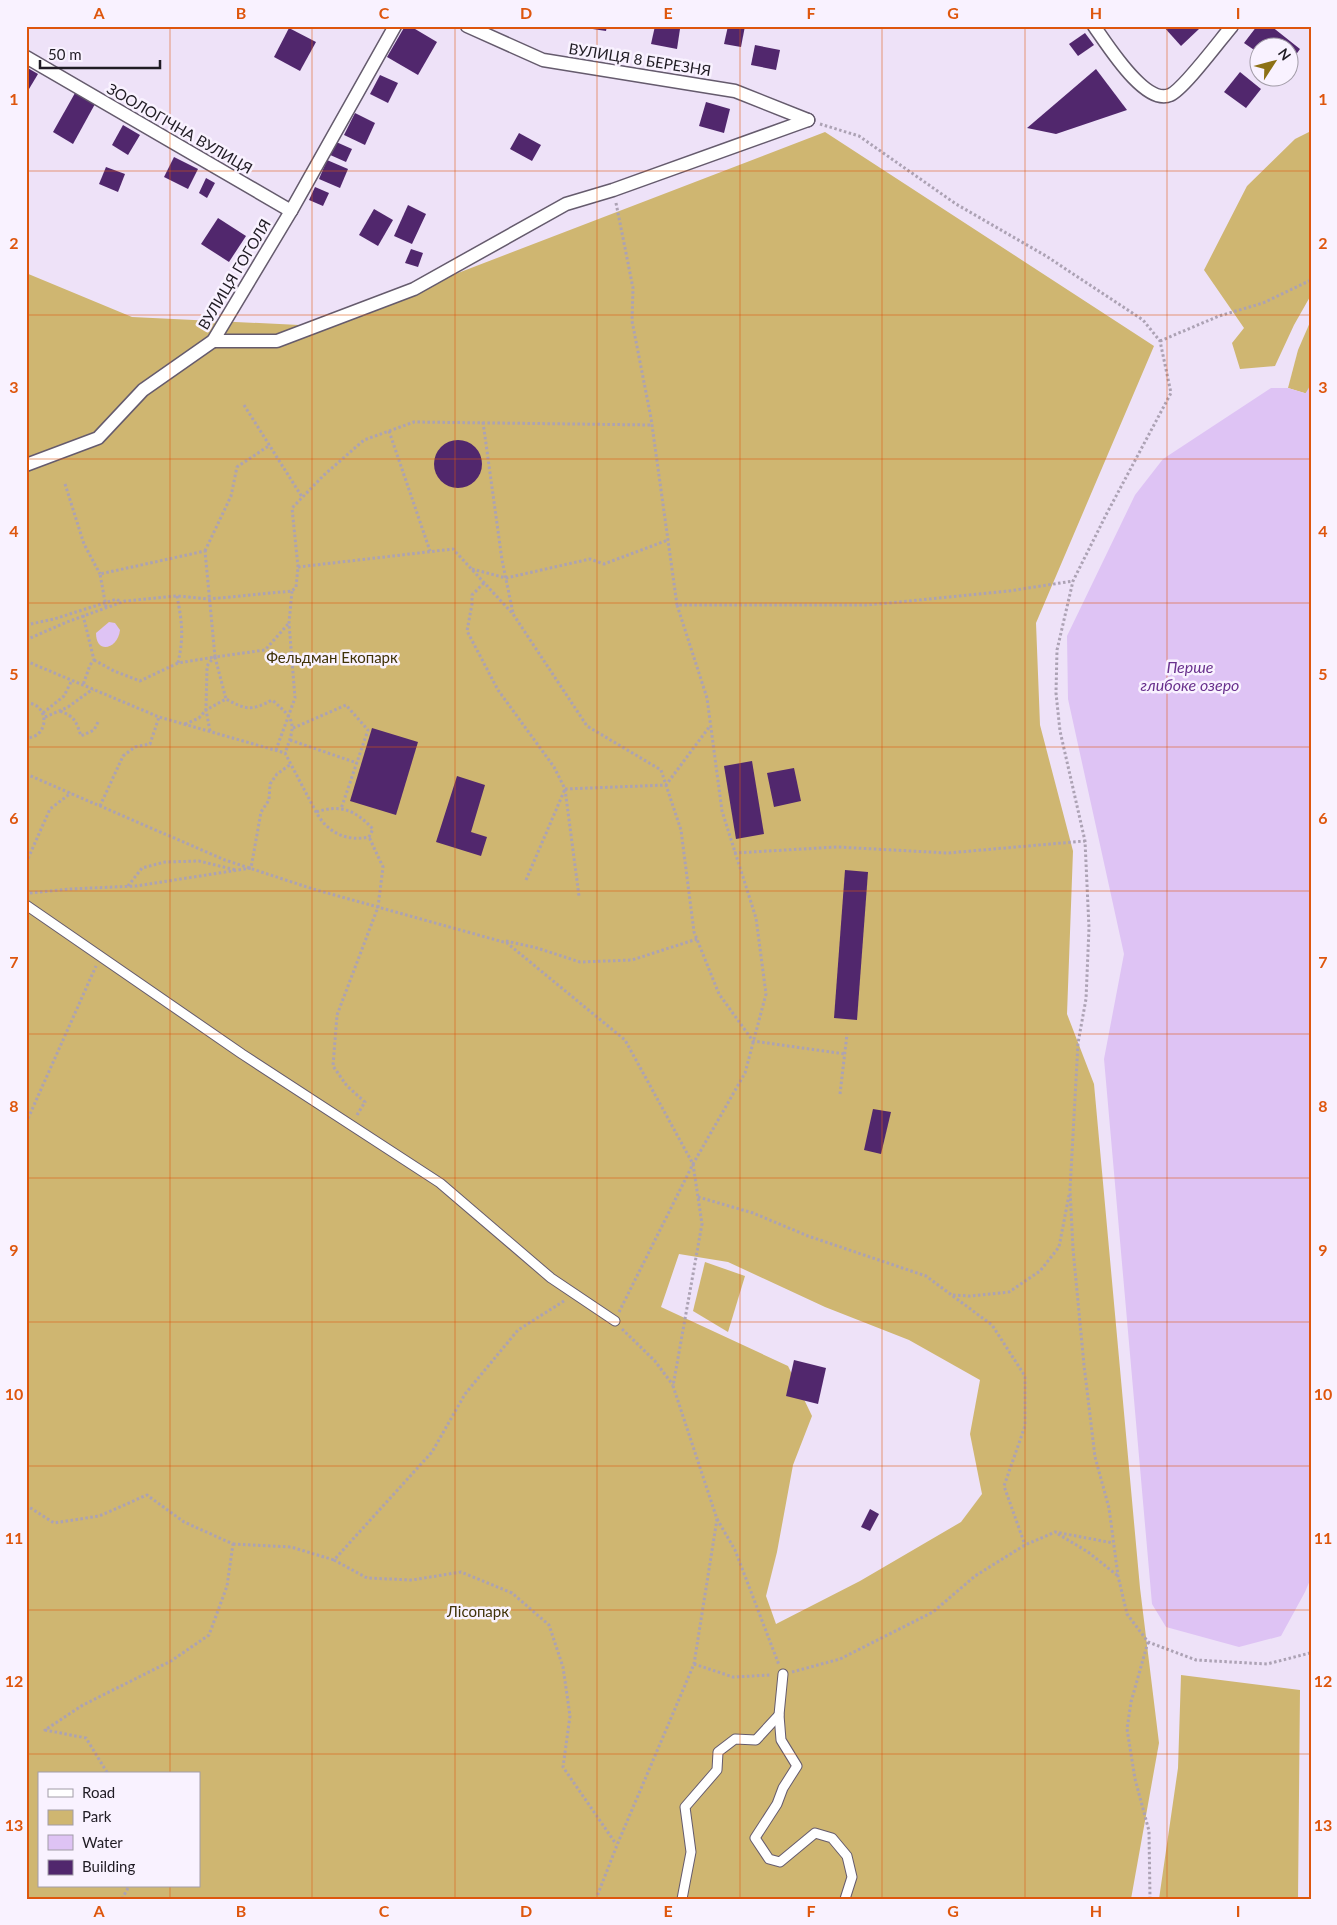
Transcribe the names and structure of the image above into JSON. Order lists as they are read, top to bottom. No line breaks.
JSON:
{"streets":{"street":["ВУЛИЦЯ 8 БЕРЕЗНЯ","ЗООЛОГІЧНА ВУЛИЦЯ","ВУЛИЦЯ ГОГОЛЯ"]},"crossings":[["ЗООЛОГІЧНА ВУЛИЦЯ","ВУЛИЦЯ ГОГОЛЯ"]],"water":["Перше глибоке озеро"],"parks":["Фельдман Екопарк","Лісопарк"],"legend":["Road","Park","Water","Building"],"scale_bar":"50 m","north":"top right","grid":{"columns":["A","B","C","D","E","F","G","H","I"],"rows":["1","2","3","4","5","6","7","8","9","10","11","12","13"]}}
